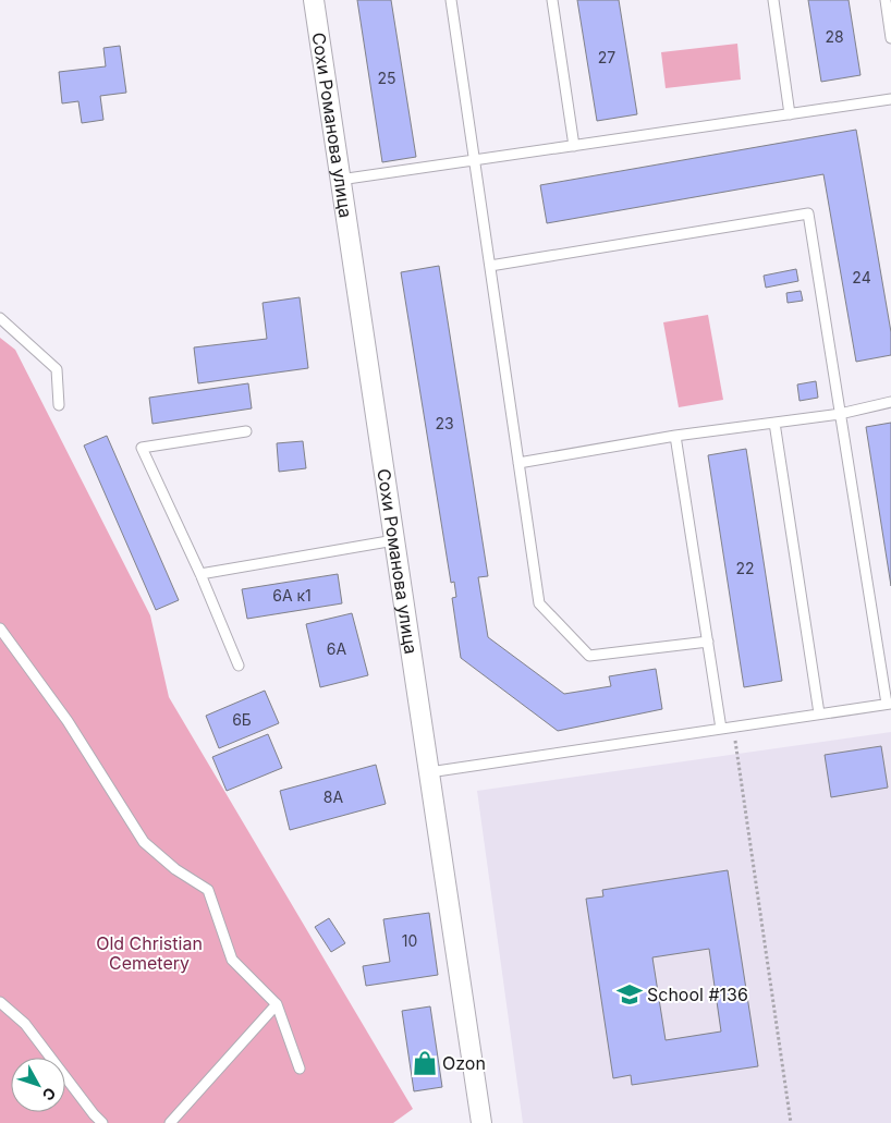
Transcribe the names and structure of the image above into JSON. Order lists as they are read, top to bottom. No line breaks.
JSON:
{"streets":{"street":["Сохи Романова улица"]},"parks":["Old Christian Cemetery"],"places":{"school or university":["School #136"],"shop":["Ozon"]},"house_numbers":["28","27","25","24","23","22","6А к1","6А","6Б","8А","10"],"north":"bottom right"}
